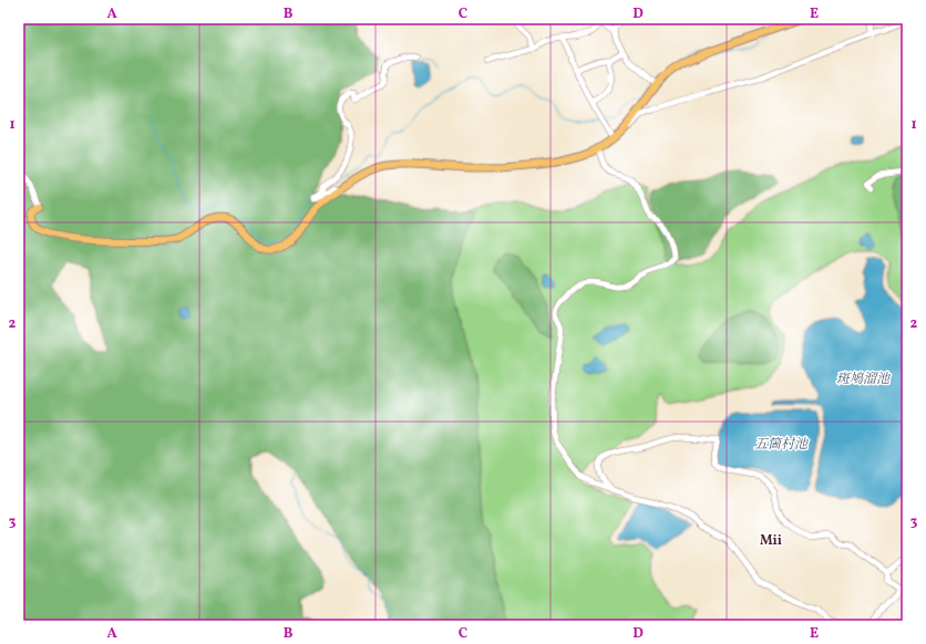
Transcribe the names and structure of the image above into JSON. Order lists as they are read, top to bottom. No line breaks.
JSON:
{"districts":["Mii"],"water":["斑鳩溜池","五箇村池"],"grid":{"columns":["A","B","C","D","E"],"rows":["1","2","3"]}}
